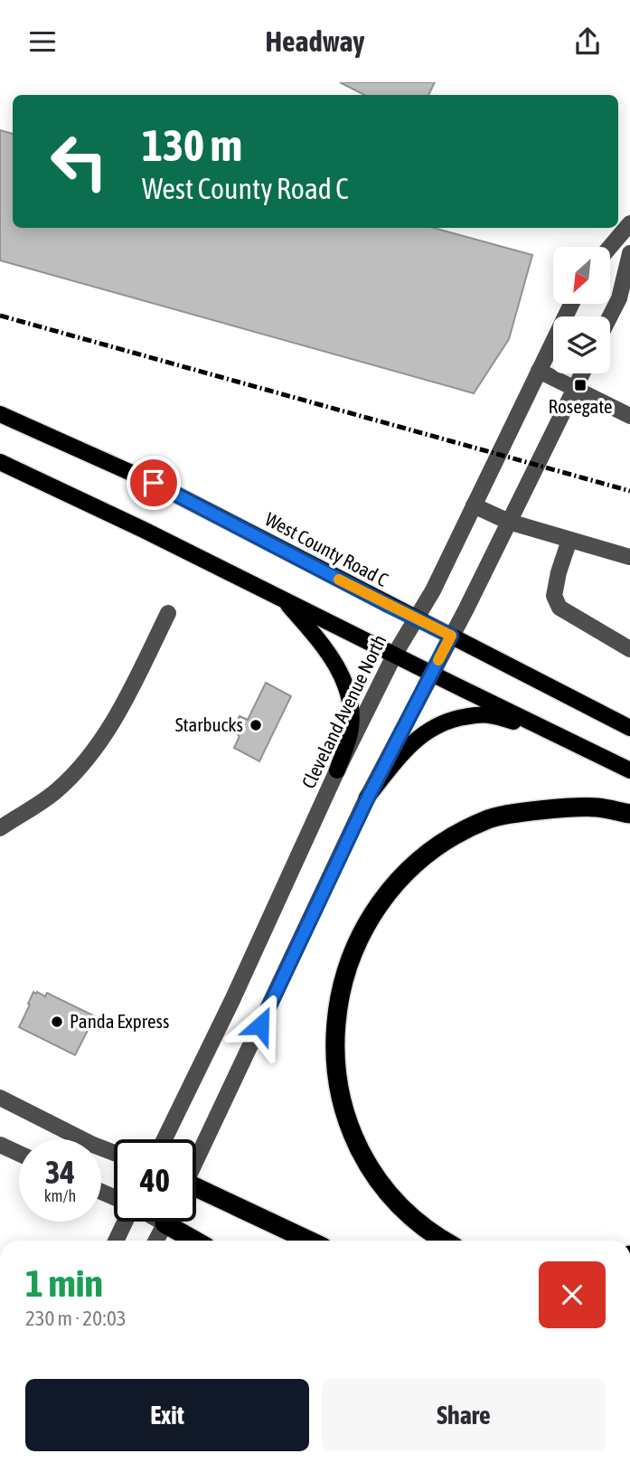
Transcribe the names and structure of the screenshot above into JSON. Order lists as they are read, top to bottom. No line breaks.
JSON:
{"streets":{"main road":["West County Road C"],"street":["Cleveland Avenue North"]},"crossings":[["West County Road C","Cleveland Avenue North"]],"places":{"transit":["Rosegate"],"other":["Starbucks","Panda Express"]},"north":"bottom left","page":{"header":"Headway","turn":["130 m","West County Road C"],"speed":"34 km/h","limit":"40","heading":["1 min","230 m · 20:03"],"buttons":["Exit","Share"]}}
